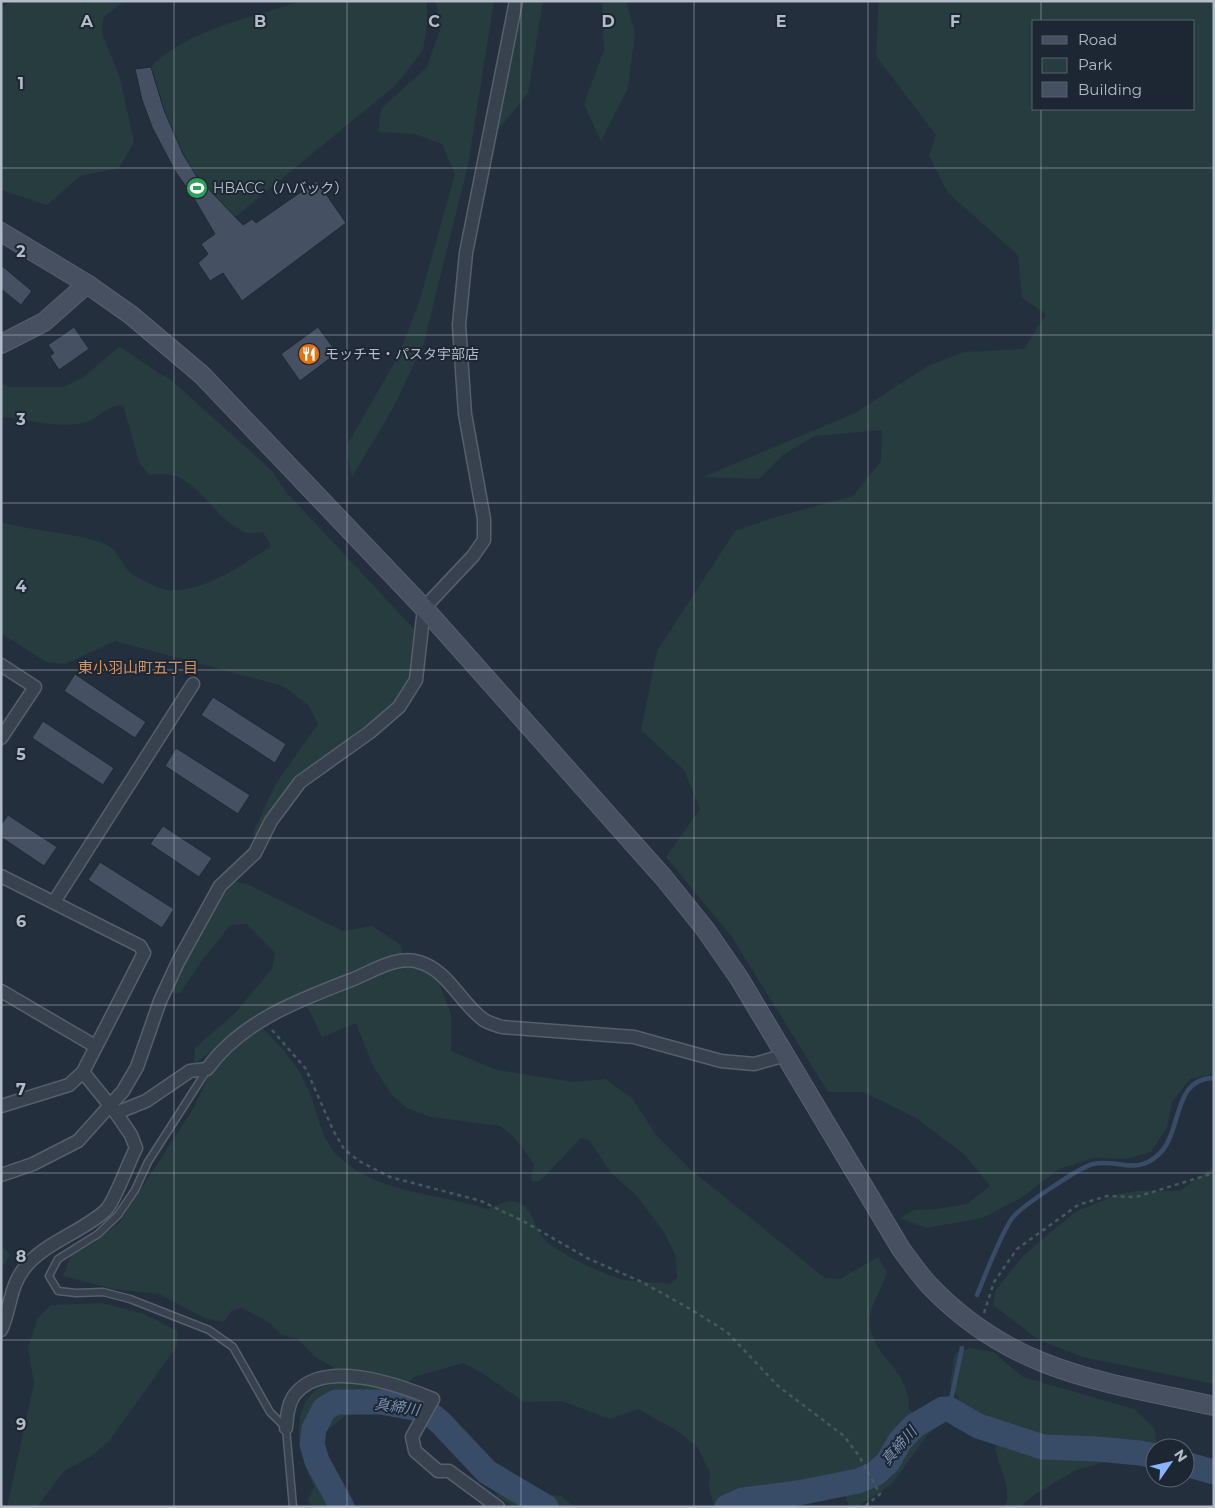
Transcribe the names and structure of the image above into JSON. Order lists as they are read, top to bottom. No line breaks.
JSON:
{"districts":["東小羽山町五丁目"],"water":["真締川"],"places":{"sports":["HBACC（ハバック）"],"restaurant":["モッチモ・パスタ宇部店"]},"legend":["Road","Park","Building"],"north":"top right","grid":{"columns":["A","B","C","D","E","F"],"rows":["1","2","3","4","5","6","7","8","9"]}}
